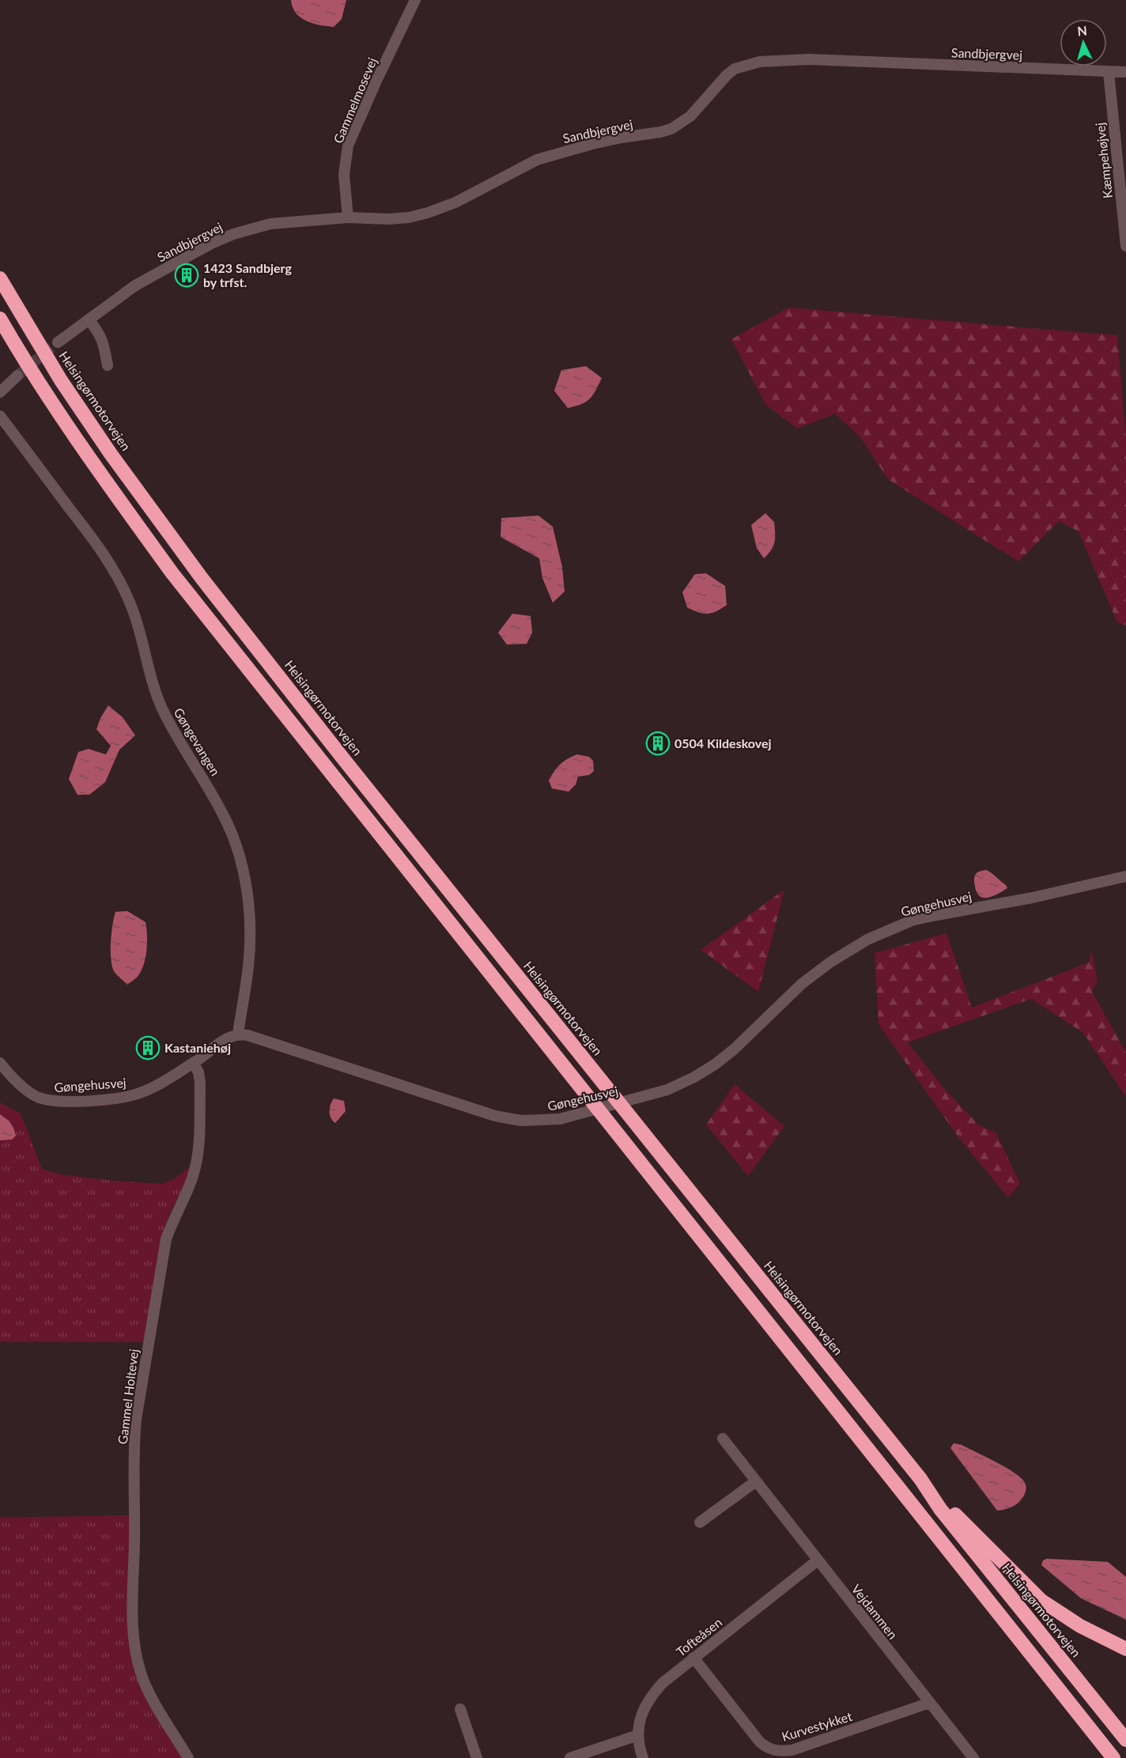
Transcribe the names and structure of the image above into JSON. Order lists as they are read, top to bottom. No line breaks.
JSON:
{"streets":{"highway":["Helsingørmotorvejen"],"street":["Sandbjergvej","Gammelmosevej","Kæmpehøjvej","Gøngevangen","Gøngehusvej","Gammel Holtevej","Vejdammen","Tofteåsen","Kurvestykket"]},"crossings":[["Sandbjergvej","Gammelmosevej"],["Sandbjergvej","Kæmpehøjvej"],["Gøngevangen","Gøngehusvej"],["Gøngehusvej","Gammel Holtevej"],["Vejdammen","Tofteåsen"],["Vejdammen","Kurvestykket"],["Tofteåsen","Kurvestykket"]],"places":{"building":["1423 Sandbjerg by trfst.","0504 Kildeskovej","Kastaniehøj"]},"north":"top"}
